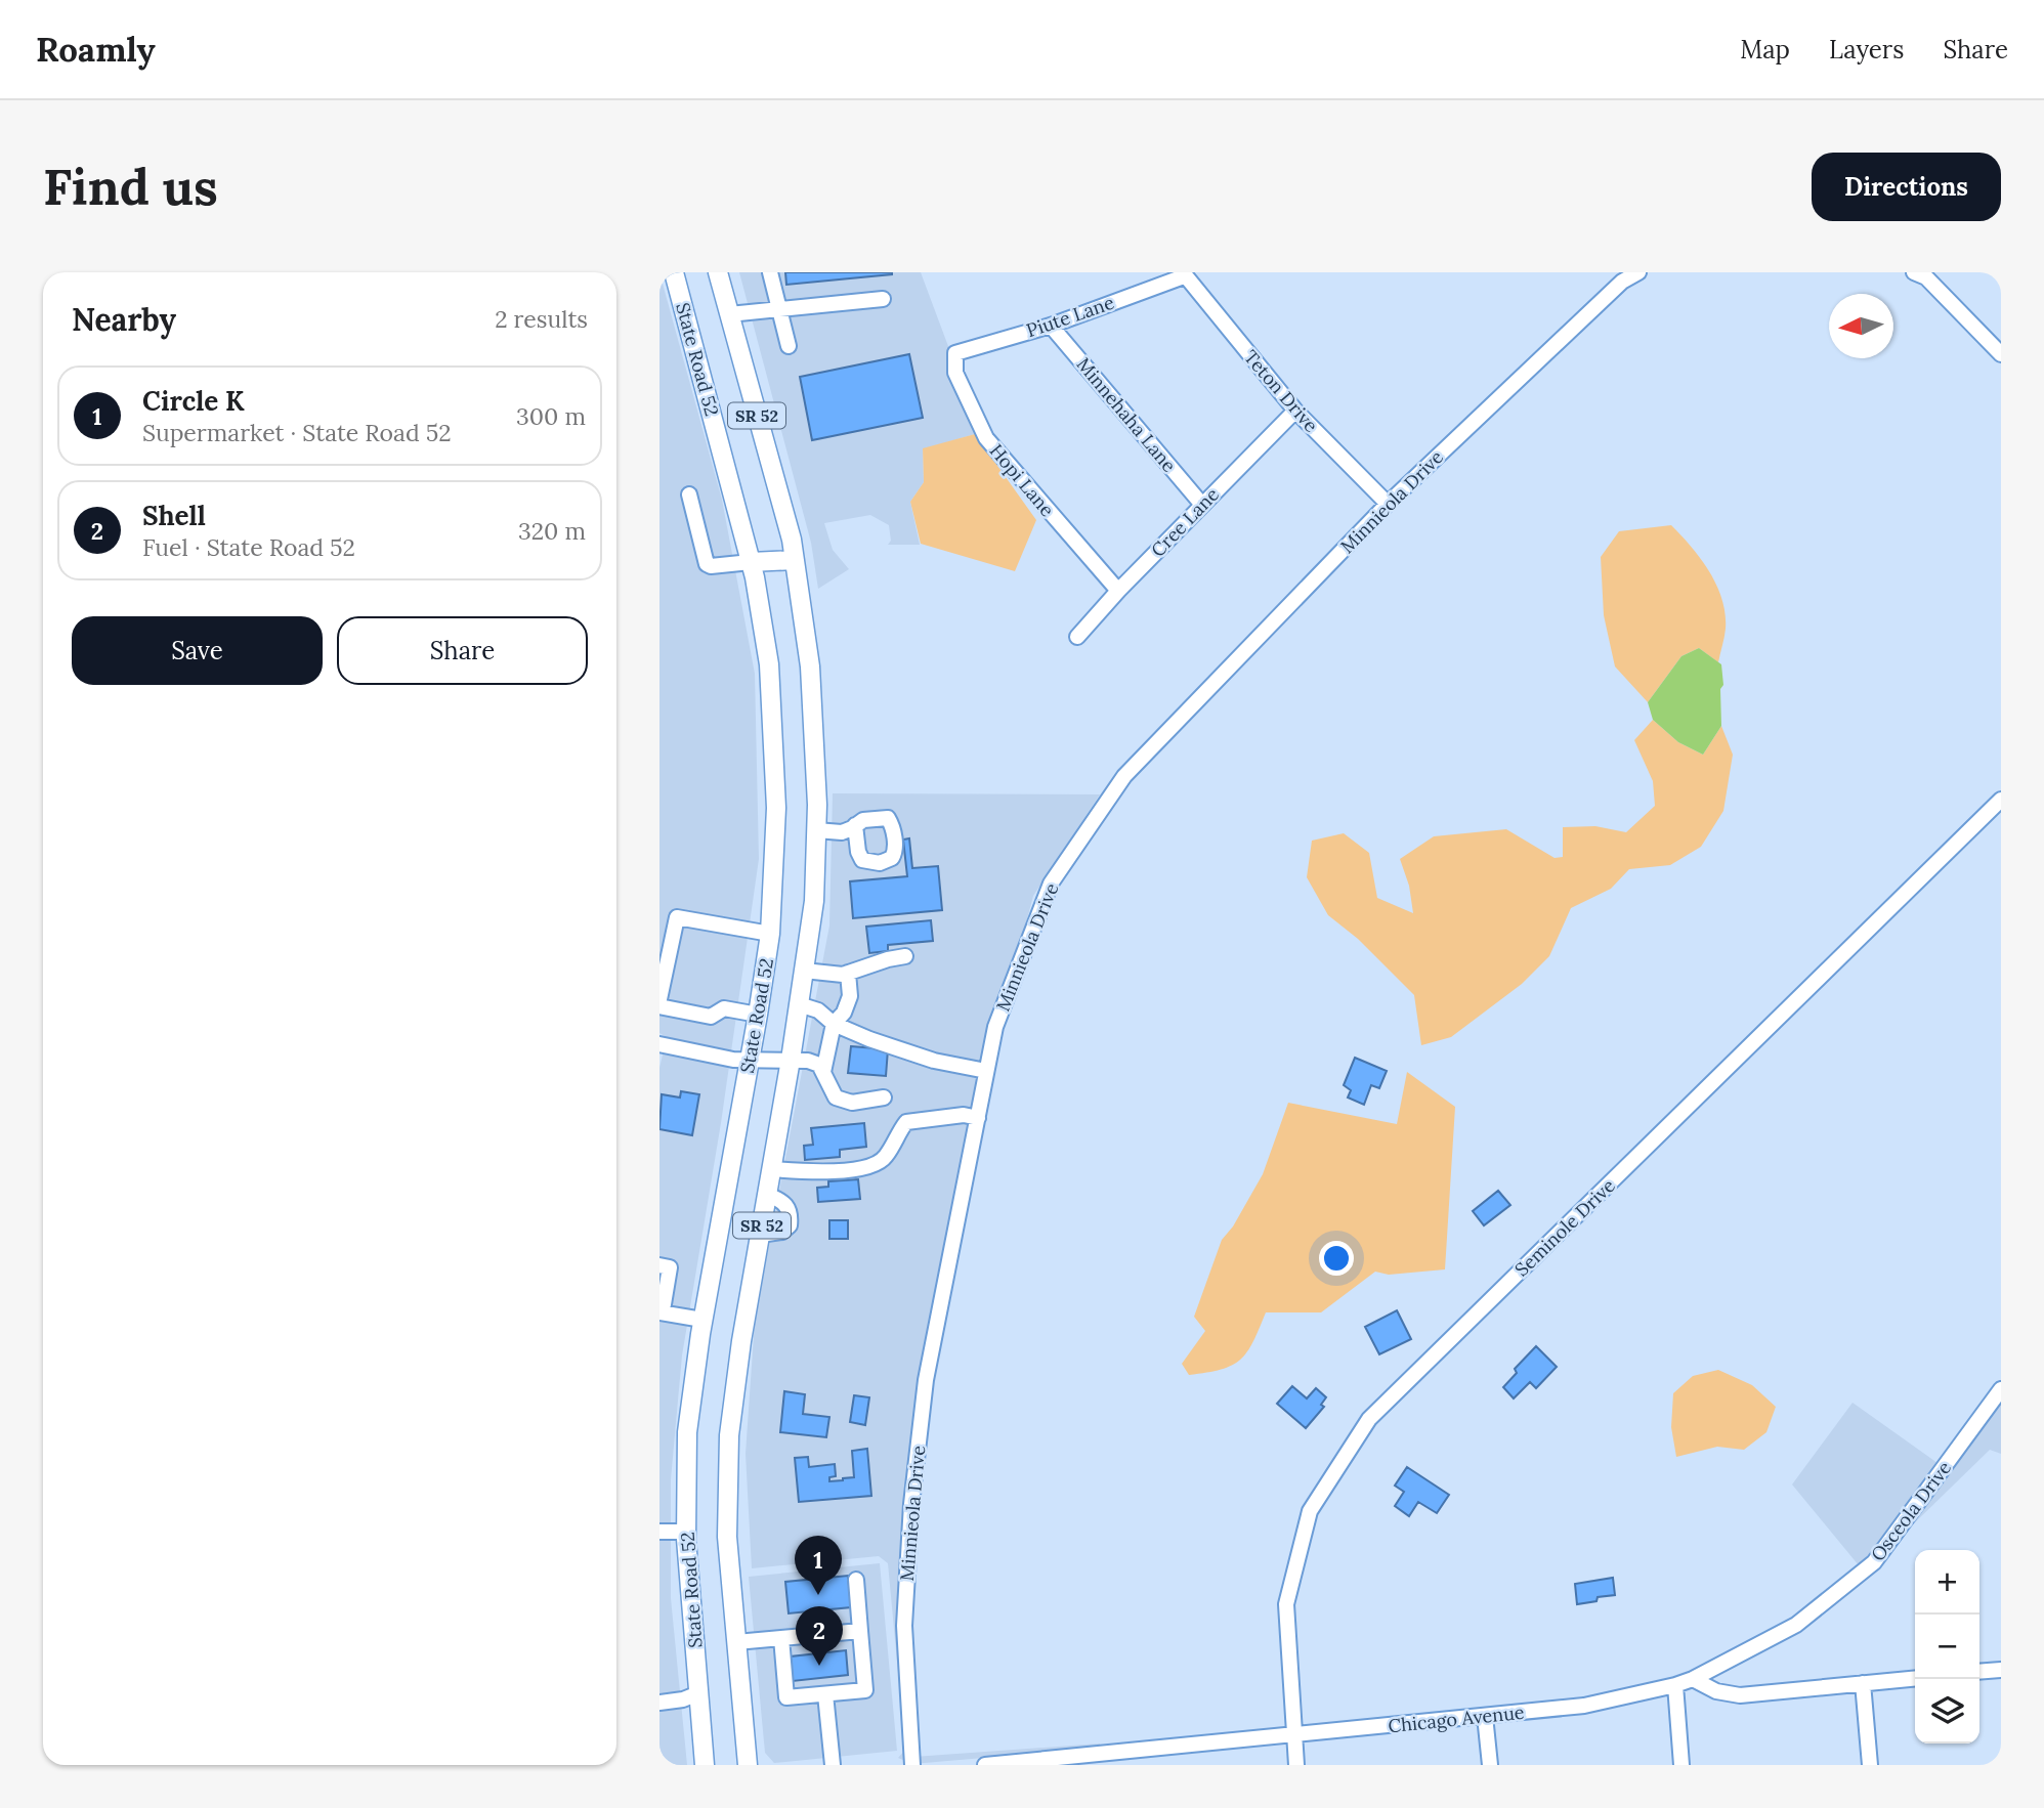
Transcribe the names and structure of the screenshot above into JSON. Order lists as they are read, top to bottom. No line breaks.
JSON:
{"streets":{"main road":["State Road 52","SR 52"],"street":["Piute Lane","Teton Drive","Minnehaha Lane","Hopi Lane","Minnieola Drive","Cree Lane","Seminole Drive","Osceola Drive","Chicago Avenue"]},"crossings":[["Piute Lane","Teton Drive"],["Piute Lane","Minnehaha Lane"],["Piute Lane","Hopi Lane"],["Teton Drive","Minnieola Drive"],["Teton Drive","Cree Lane"],["Minnehaha Lane","Cree Lane"],["Hopi Lane","Cree Lane"],["Seminole Drive","Chicago Avenue"],["Osceola Drive","Chicago Avenue"]],"north":"left","page":{"header":"Roamly","nav":["Map","Layers","Share"],"buttons":["Directions",["Save","Share"]],"title":"Find us","heading":["Nearby","2 results"],"list":[{"mark":"1","name":"Circle K","note":"Supermarket · State Road 52","value":"300 m"},{"mark":"2","name":"Shell","note":"Fuel · State Road 52","value":"320 m"}],"pins":["1","2"],"map_buttons":["+","−"]}}
